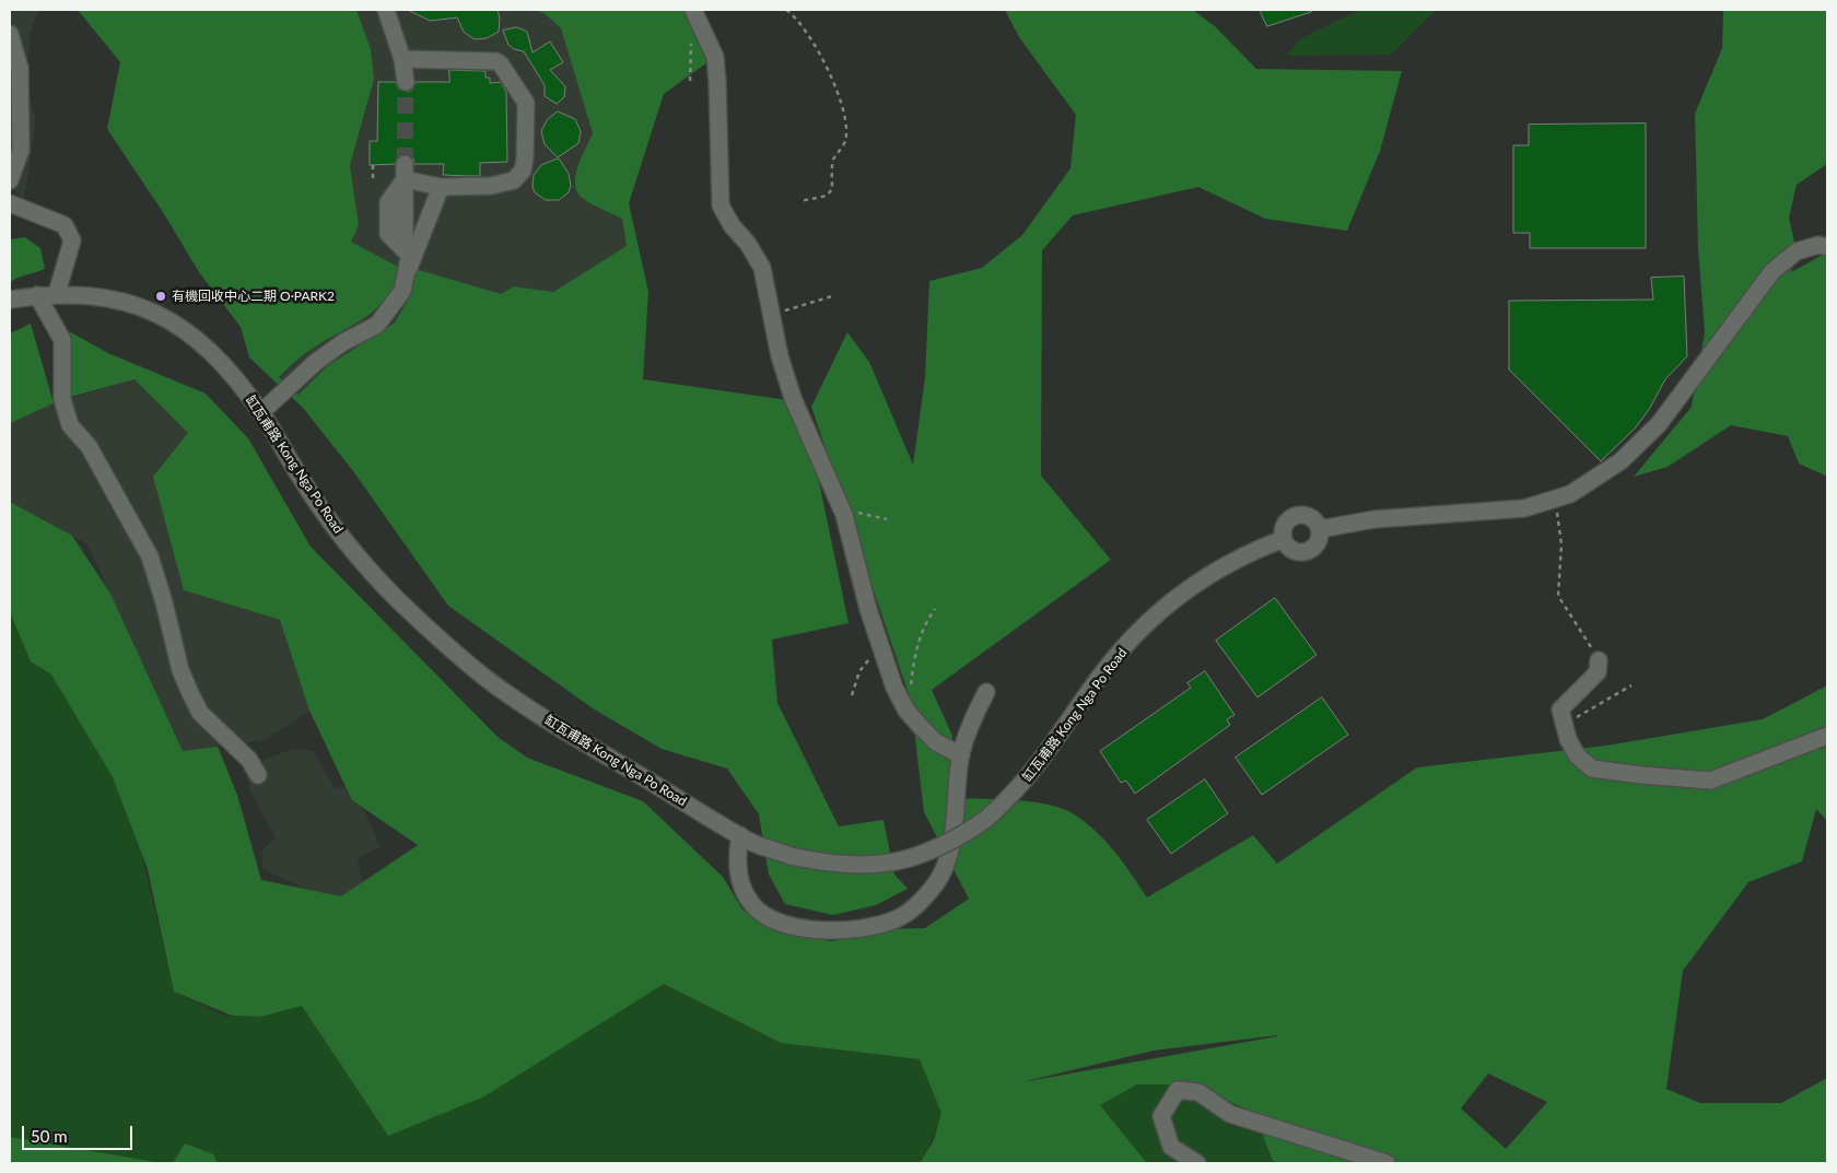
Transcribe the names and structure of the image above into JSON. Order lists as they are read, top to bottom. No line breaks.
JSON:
{"streets":{"street":["缸瓦甫路 Kong Nga Po Road"]},"places":["有機回收中心二期 O·PARK2"],"scale_bar":"50 m"}
